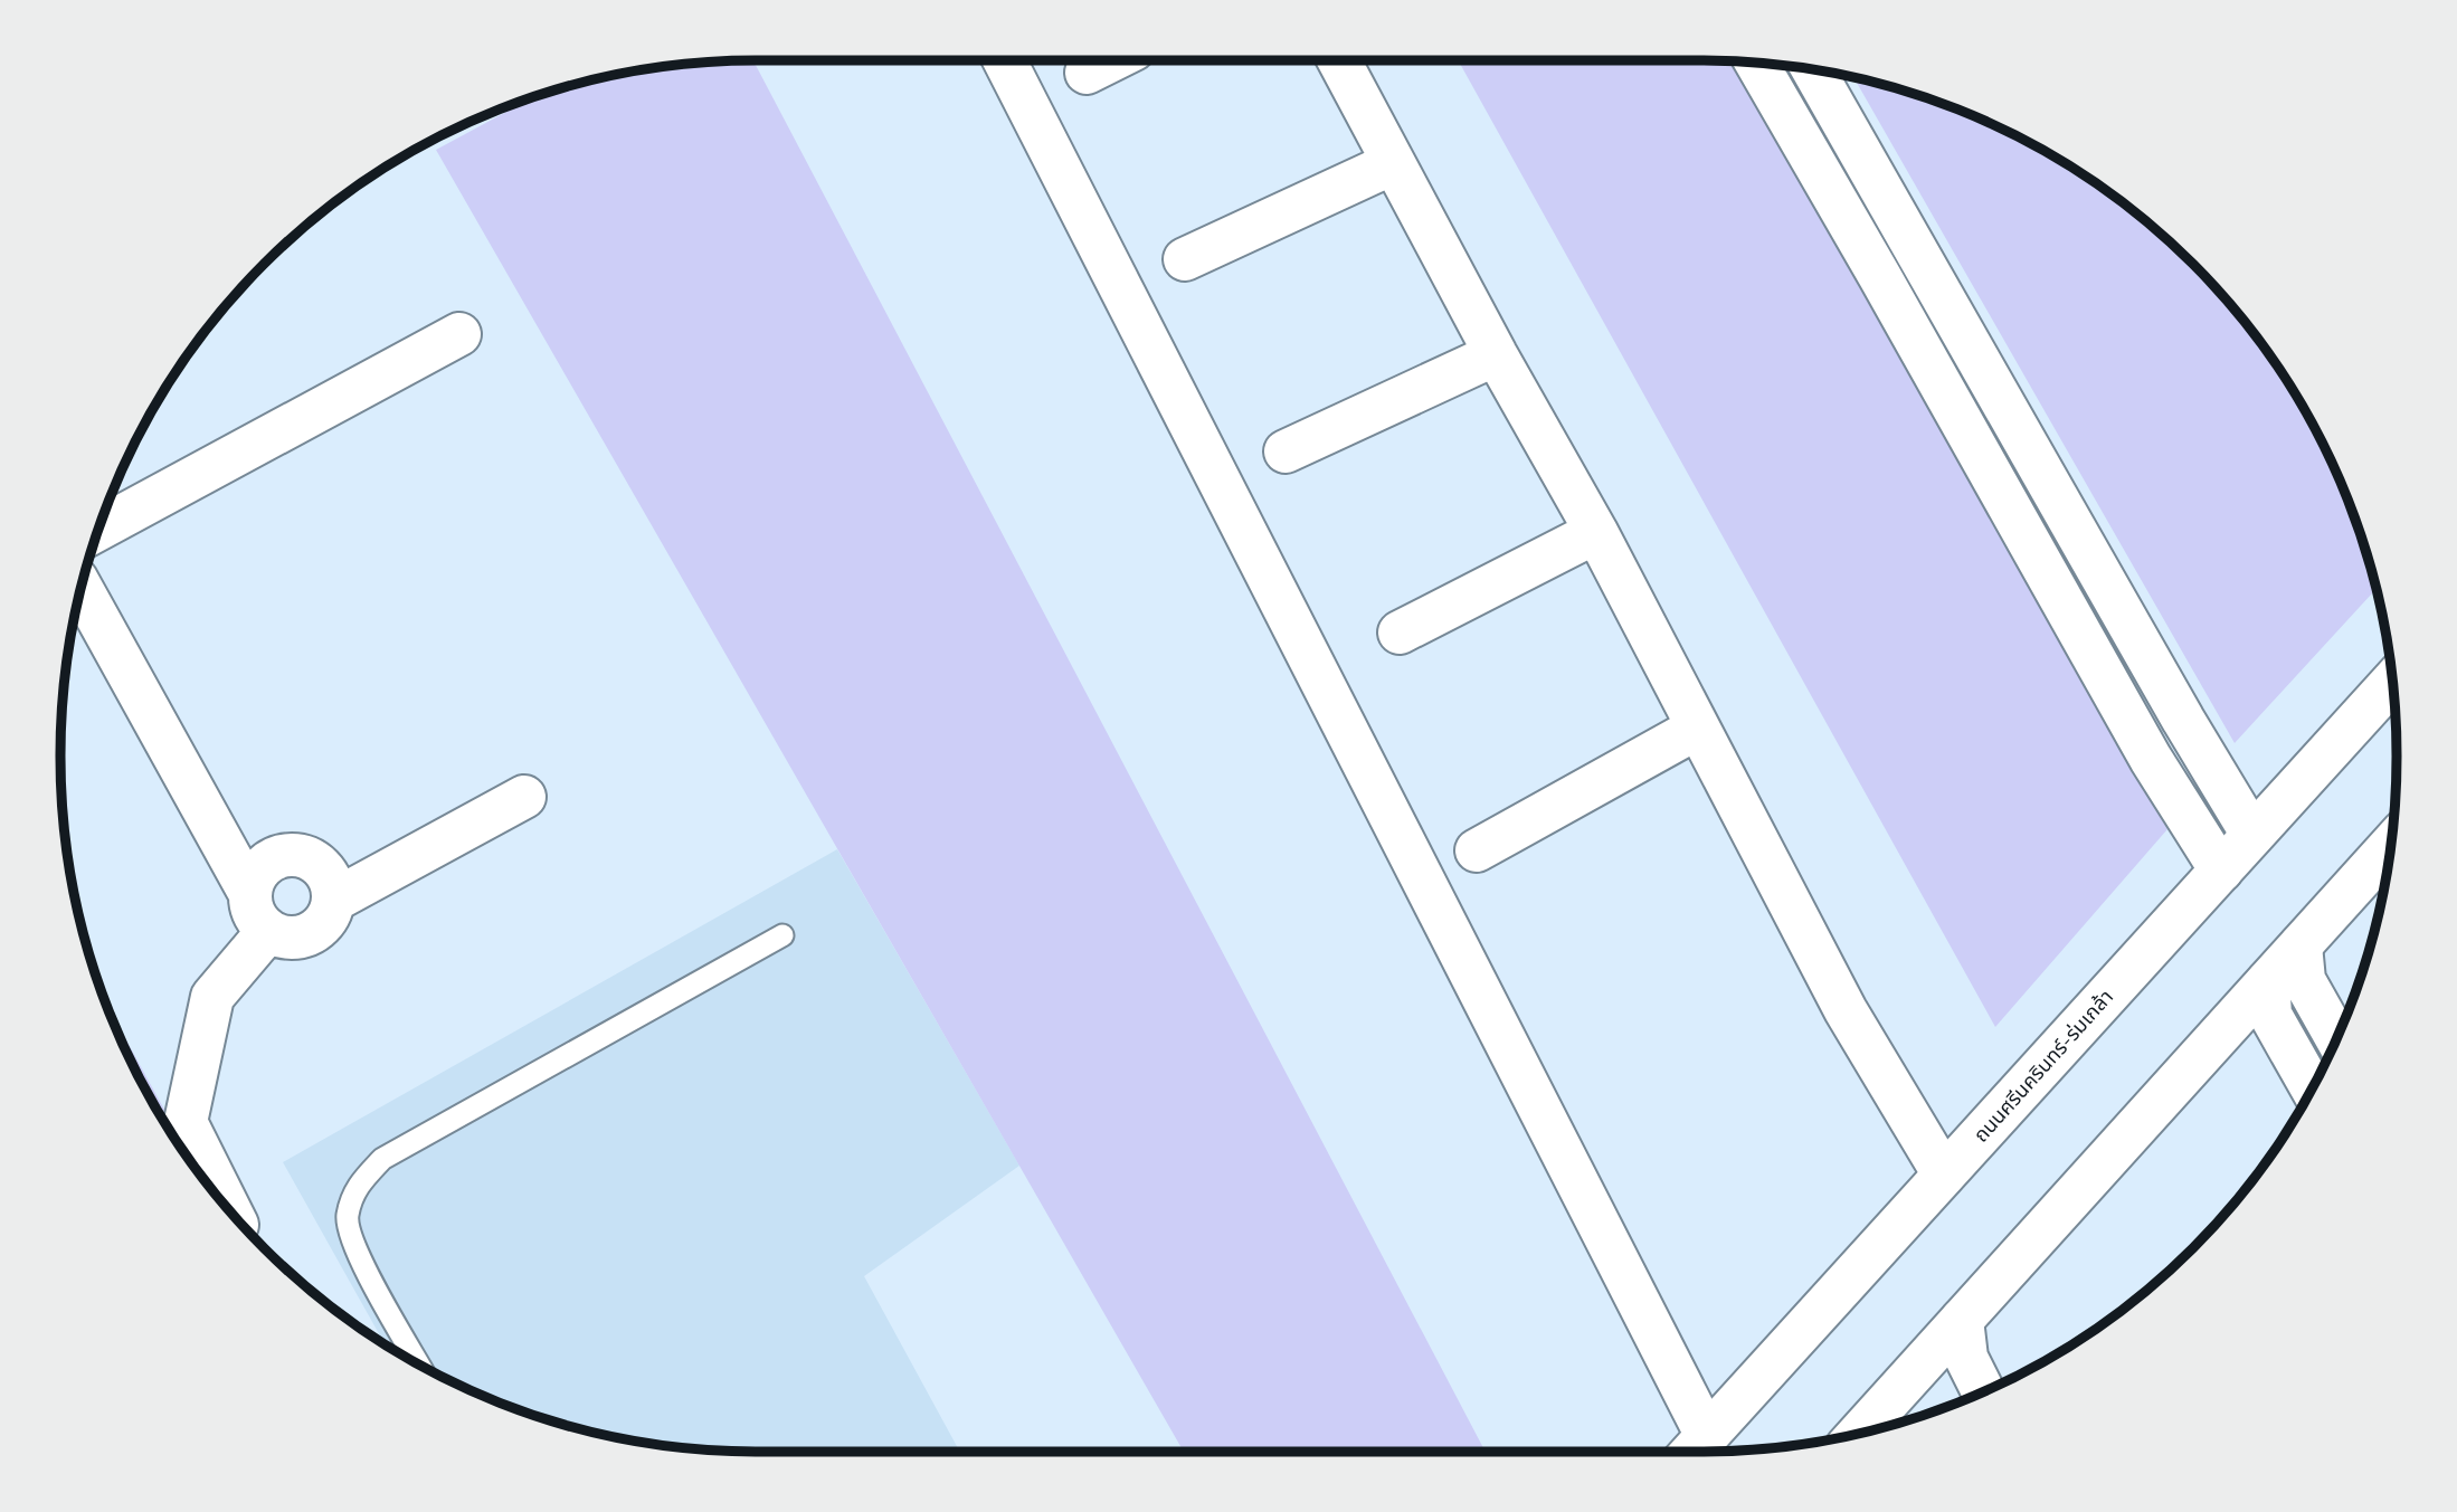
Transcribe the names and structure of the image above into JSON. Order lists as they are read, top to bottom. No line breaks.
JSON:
{"streets":{"street":["ถนนศรีนครินทร์-ร่มเกล้า"]}}
